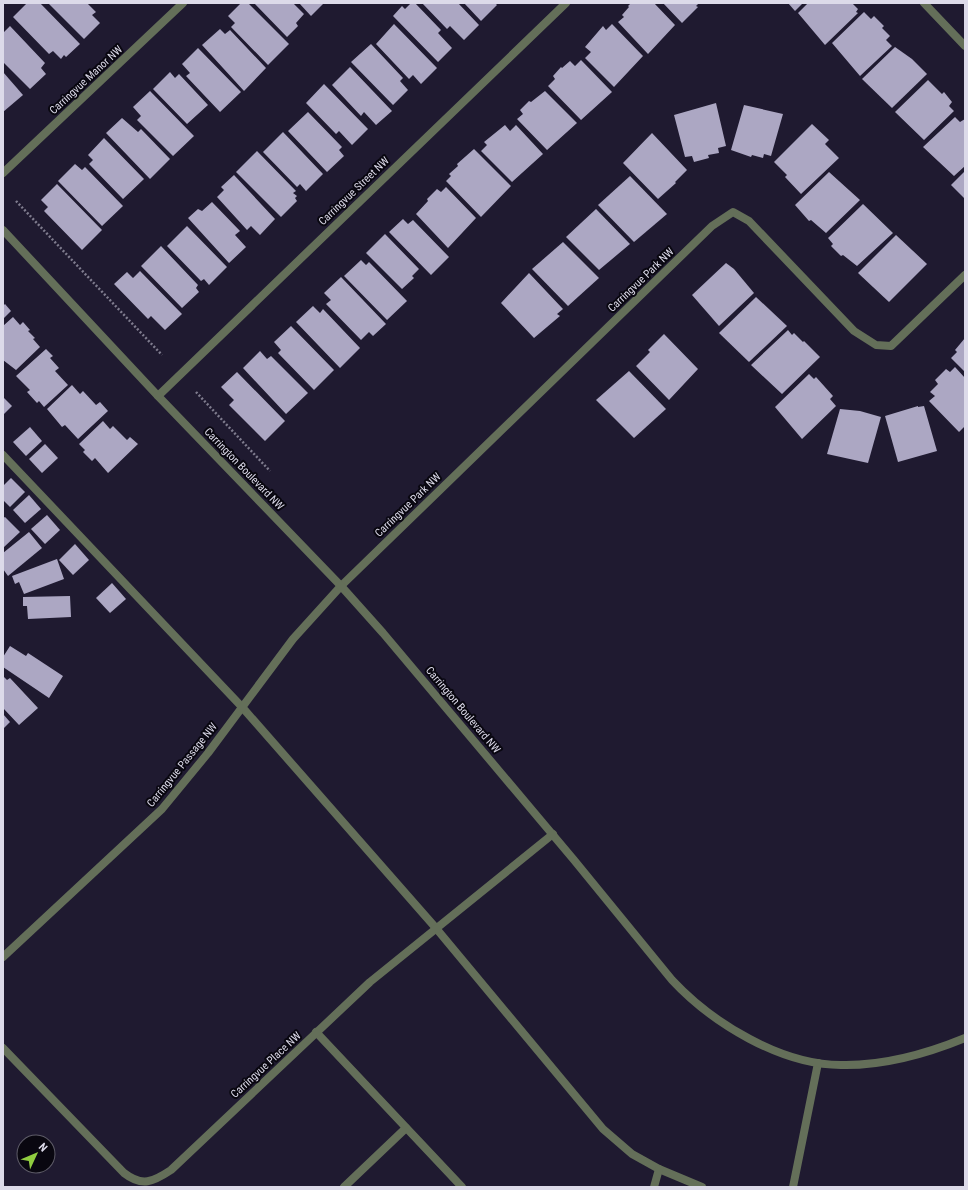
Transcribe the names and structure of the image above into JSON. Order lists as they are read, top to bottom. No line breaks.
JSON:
{"streets":{"street":["Carringvue Manor NW","Carringvue Street NW","Carringvue Park NW","Carrington Boulevard NW","Carringvue Passage NW","Carringvue Place NW"]},"crossings":[["Carringvue Street NW","Carrington Boulevard NW"],["Carringvue Park NW","Carrington Boulevard NW"],["Carringvue Park NW","Carringvue Passage NW"],["Carrington Boulevard NW","Carringvue Passage NW"],["Carrington Boulevard NW","Carringvue Place NW"]],"north":"top right"}
